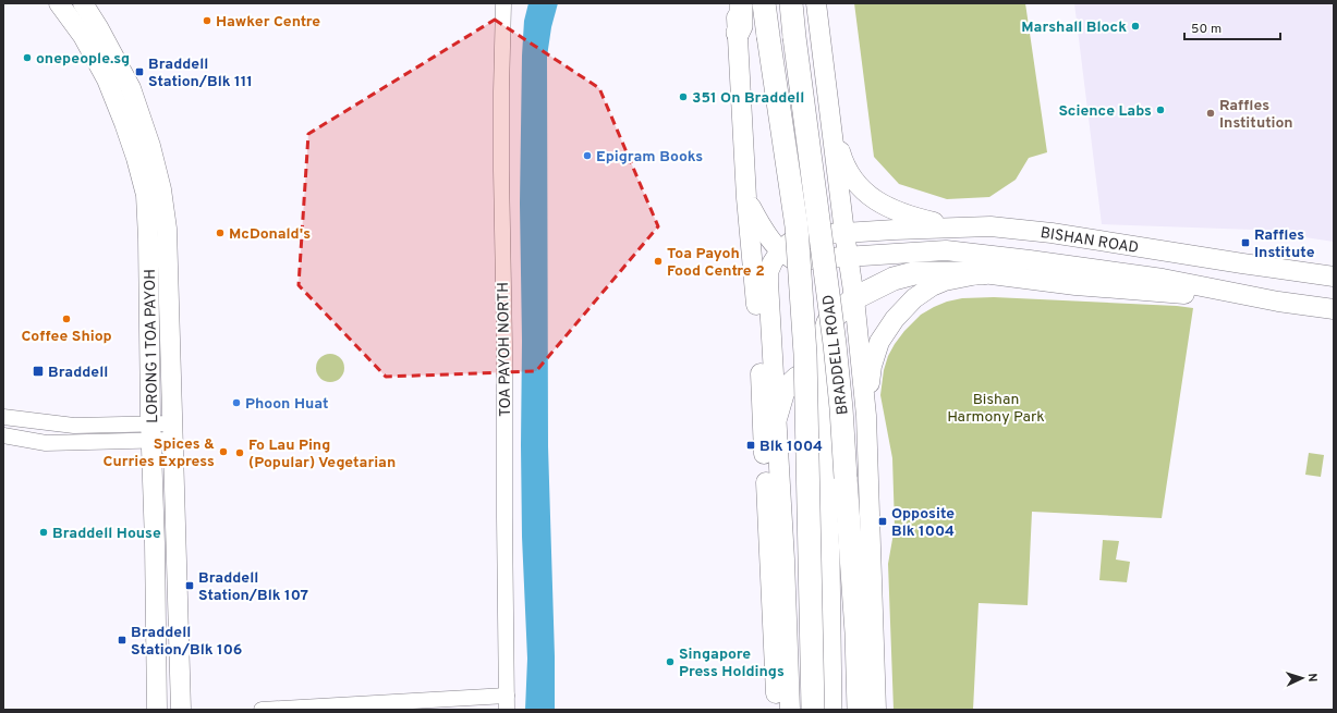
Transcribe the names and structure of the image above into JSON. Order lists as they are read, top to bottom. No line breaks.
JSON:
{"streets":{"highway":["BRADDELL ROAD"],"main road":["BISHAN ROAD","LORONG 1 TOA PAYOH"],"street":["TOA PAYOH NORTH"]},"crossings":[["BISHAN ROAD","BRADDELL ROAD"]],"parks":["Bishan Harmony Park"],"places":{"other":["Hawker Centre","Marshall Block","onepeople.sg","351 On Braddell","Science Labs","Raffles Institution","Epigram Books","McDonald's","Toa Payoh Food Centre 2","Coffee Shiop","Phoon Huat","Spices & Curries Express","Fo Lau Ping (Popular) Vegetarian","Braddell House","Singapore Press Holdings"],"transit":["Braddell Station/Blk 111","Raffles Institute","Braddell","Blk 1004","Opposite Blk 1004","Braddell Station/Blk 107","Braddell Station/Blk 106"]},"scale_bar":"50 m","north":"right"}
